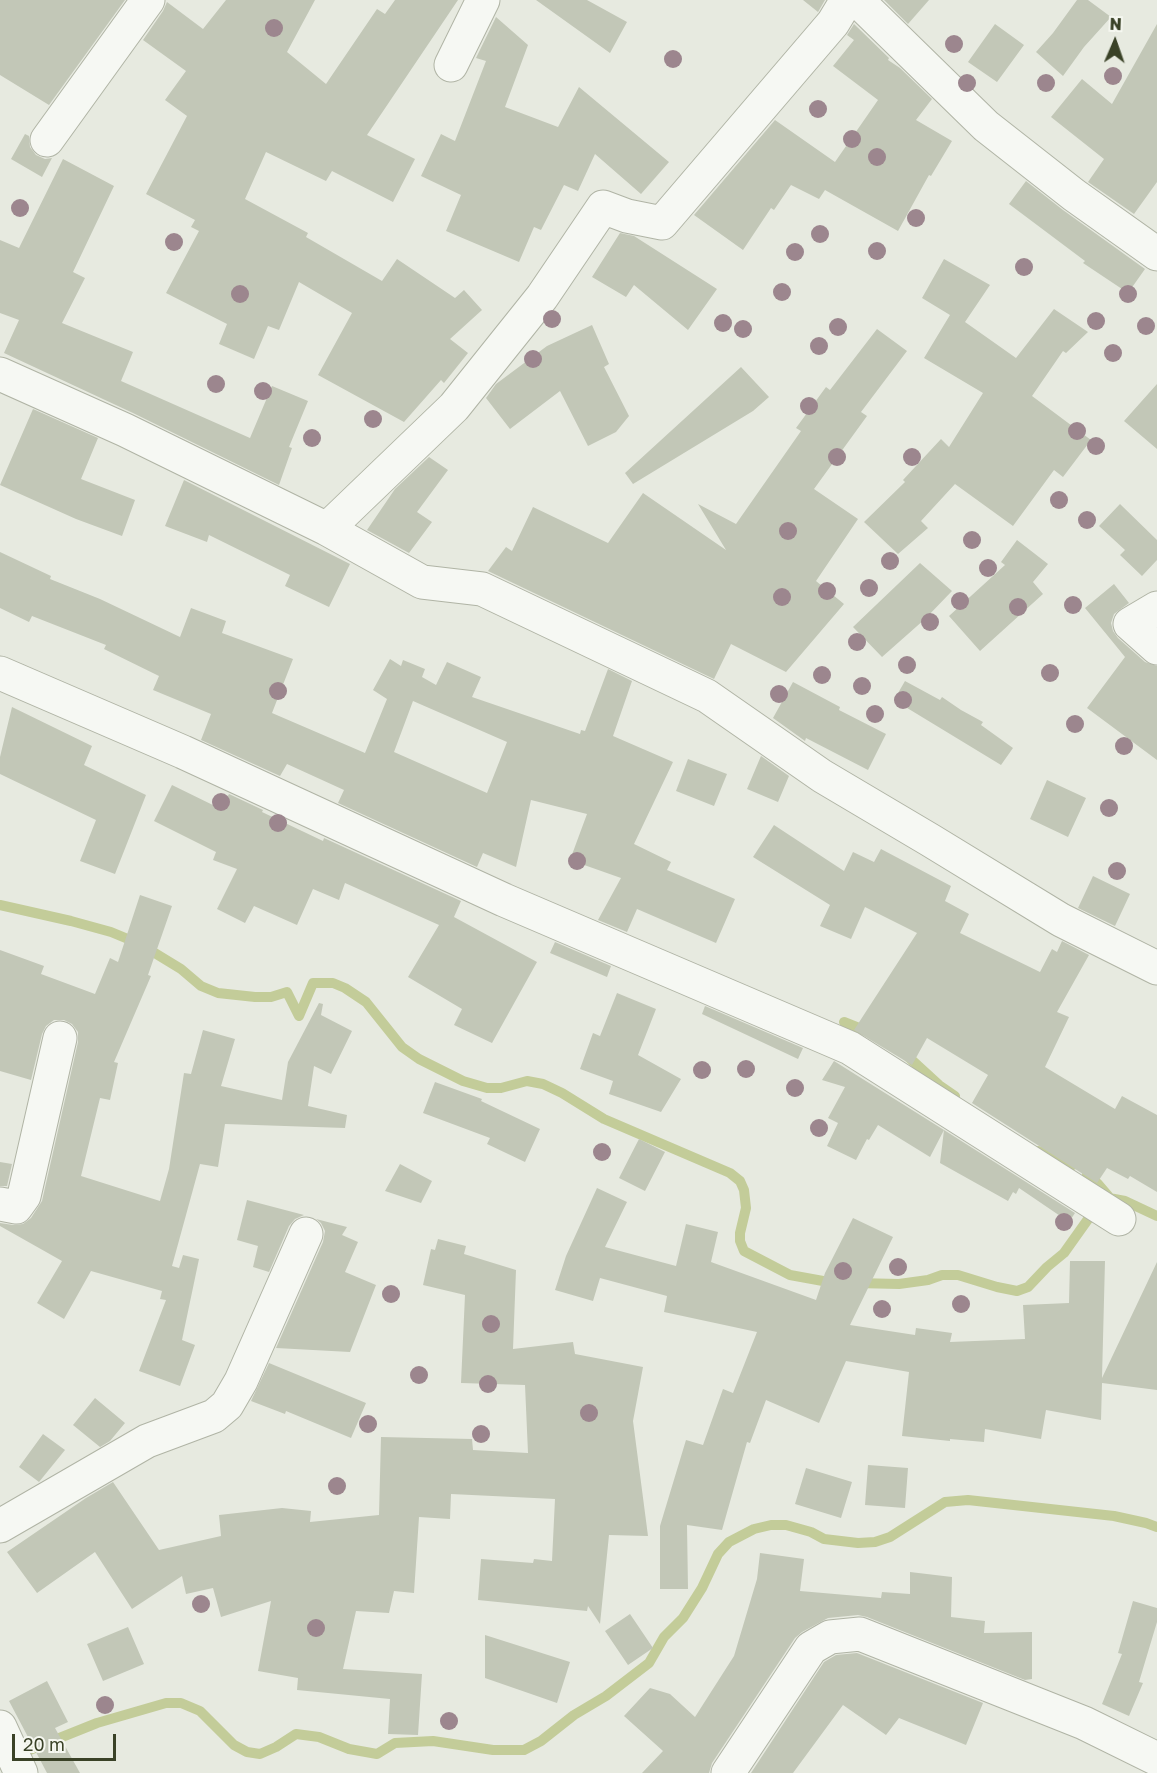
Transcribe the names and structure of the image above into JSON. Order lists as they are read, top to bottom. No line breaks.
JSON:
{"scale_bar":"20 m","north":"top"}
